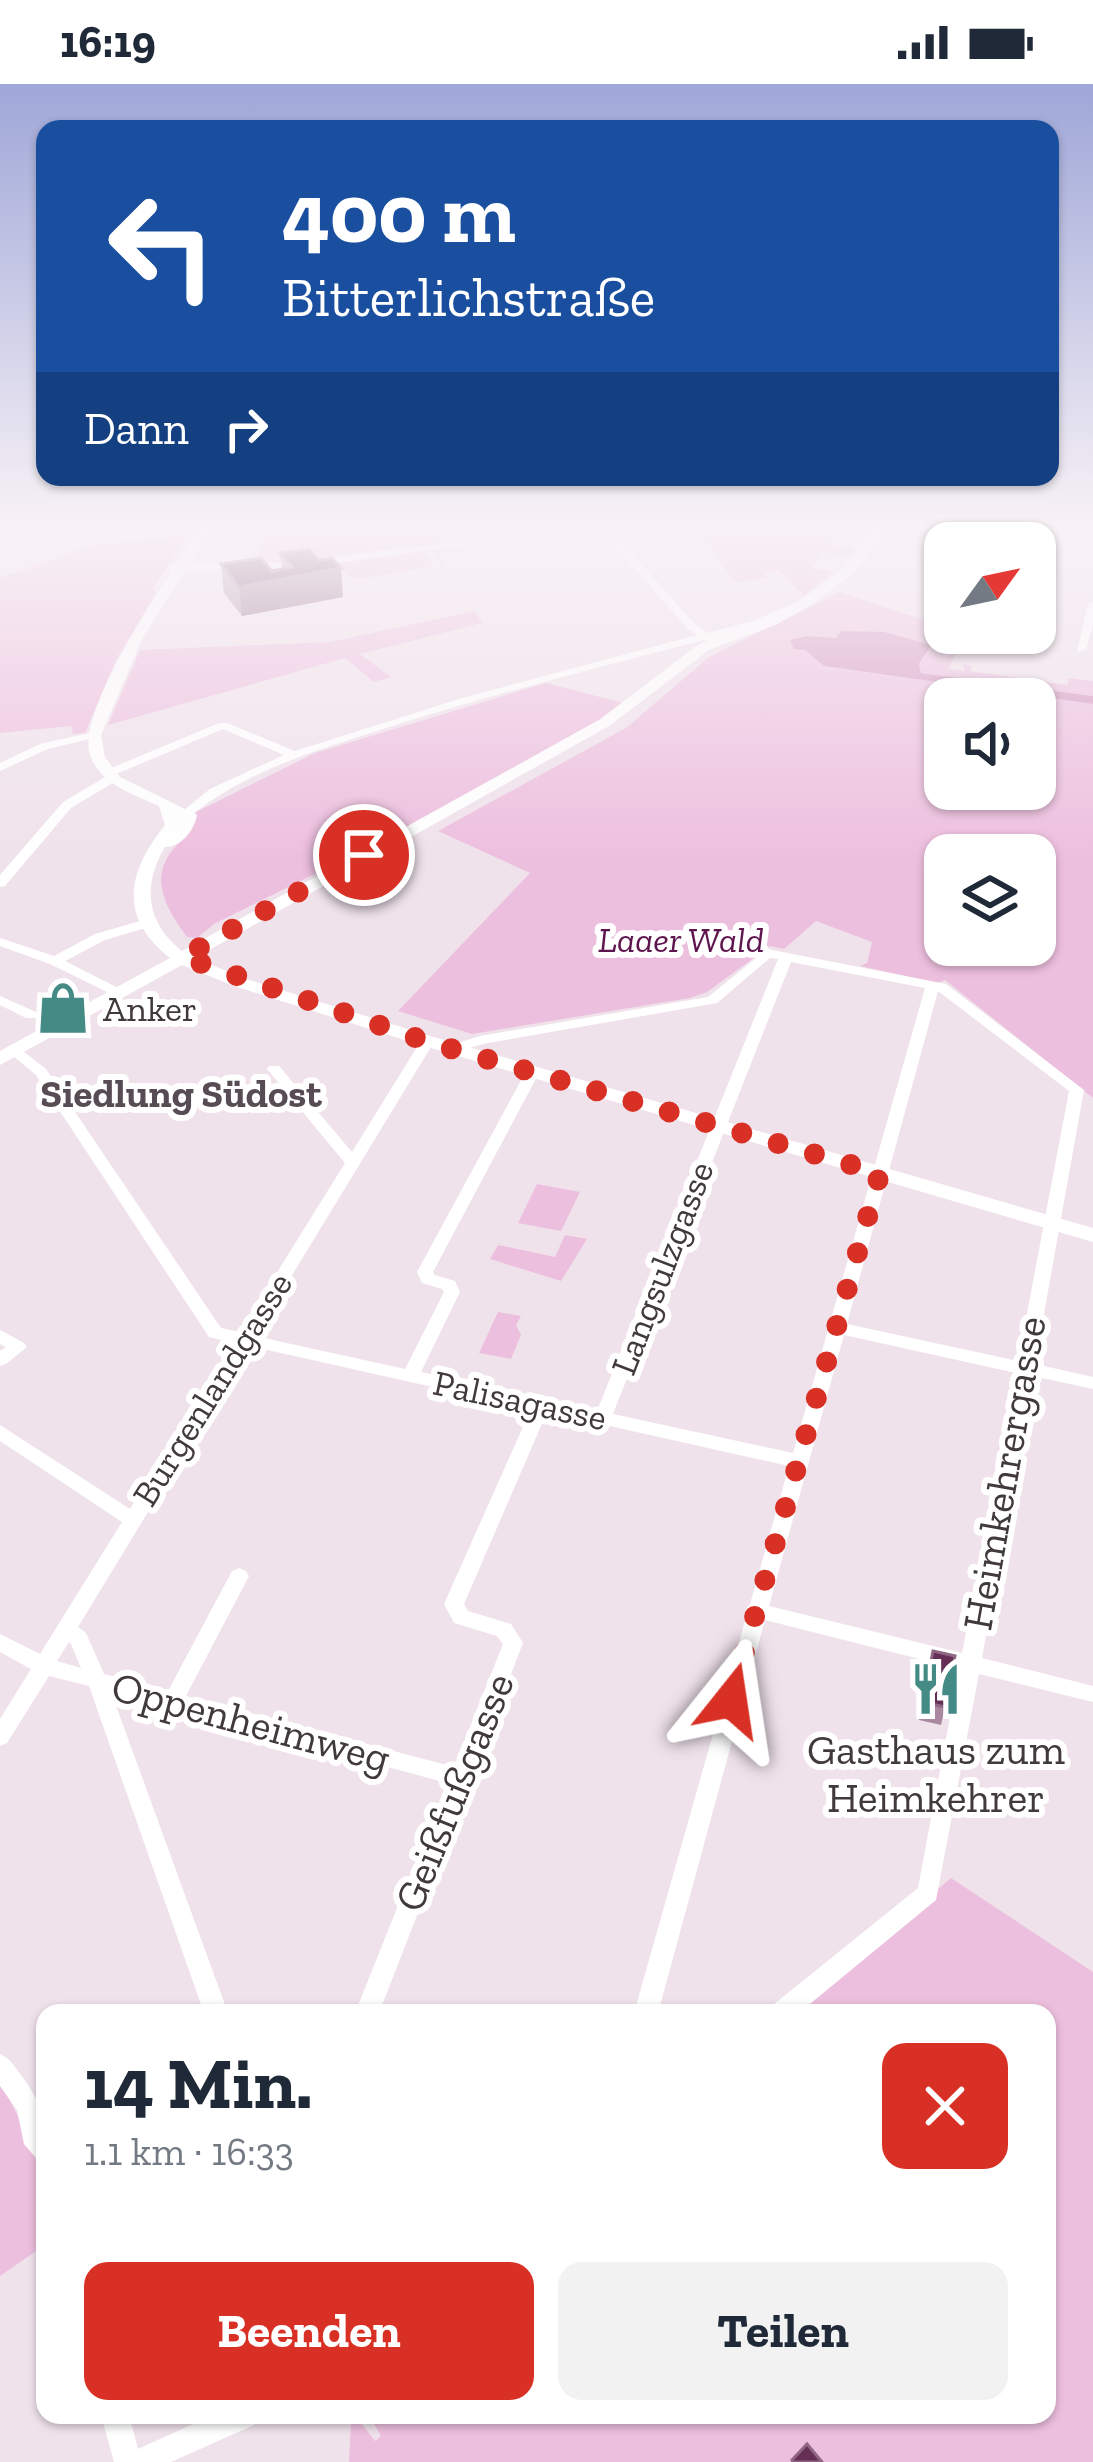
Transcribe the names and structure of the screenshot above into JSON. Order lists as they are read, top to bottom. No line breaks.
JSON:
{"streets":{"street":["Langsulzgasse","Burgenlandgasse","Palisagasse","Heimkehrergasse","Oppenheimweg","Geißfußgasse"]},"crossings":[["Langsulzgasse","Palisagasse"],["Burgenlandgasse","Palisagasse"],["Burgenlandgasse","Oppenheimweg"],["Palisagasse","Geißfußgasse"],["Oppenheimweg","Geißfußgasse"]],"districts":["Siedlung Südost"],"parks":["Laaer Wald"],"places":{"shop":["Anker"],"restaurant":["Gasthaus zum Heimkehrer"]},"north":"top right","page":{"status":"16:19","turn":["400 m","Bitterlichstraße"],"then":"Dann","heading":["14 Min.","1.1 km · 16:33"],"buttons":["Beenden","Teilen"]}}
